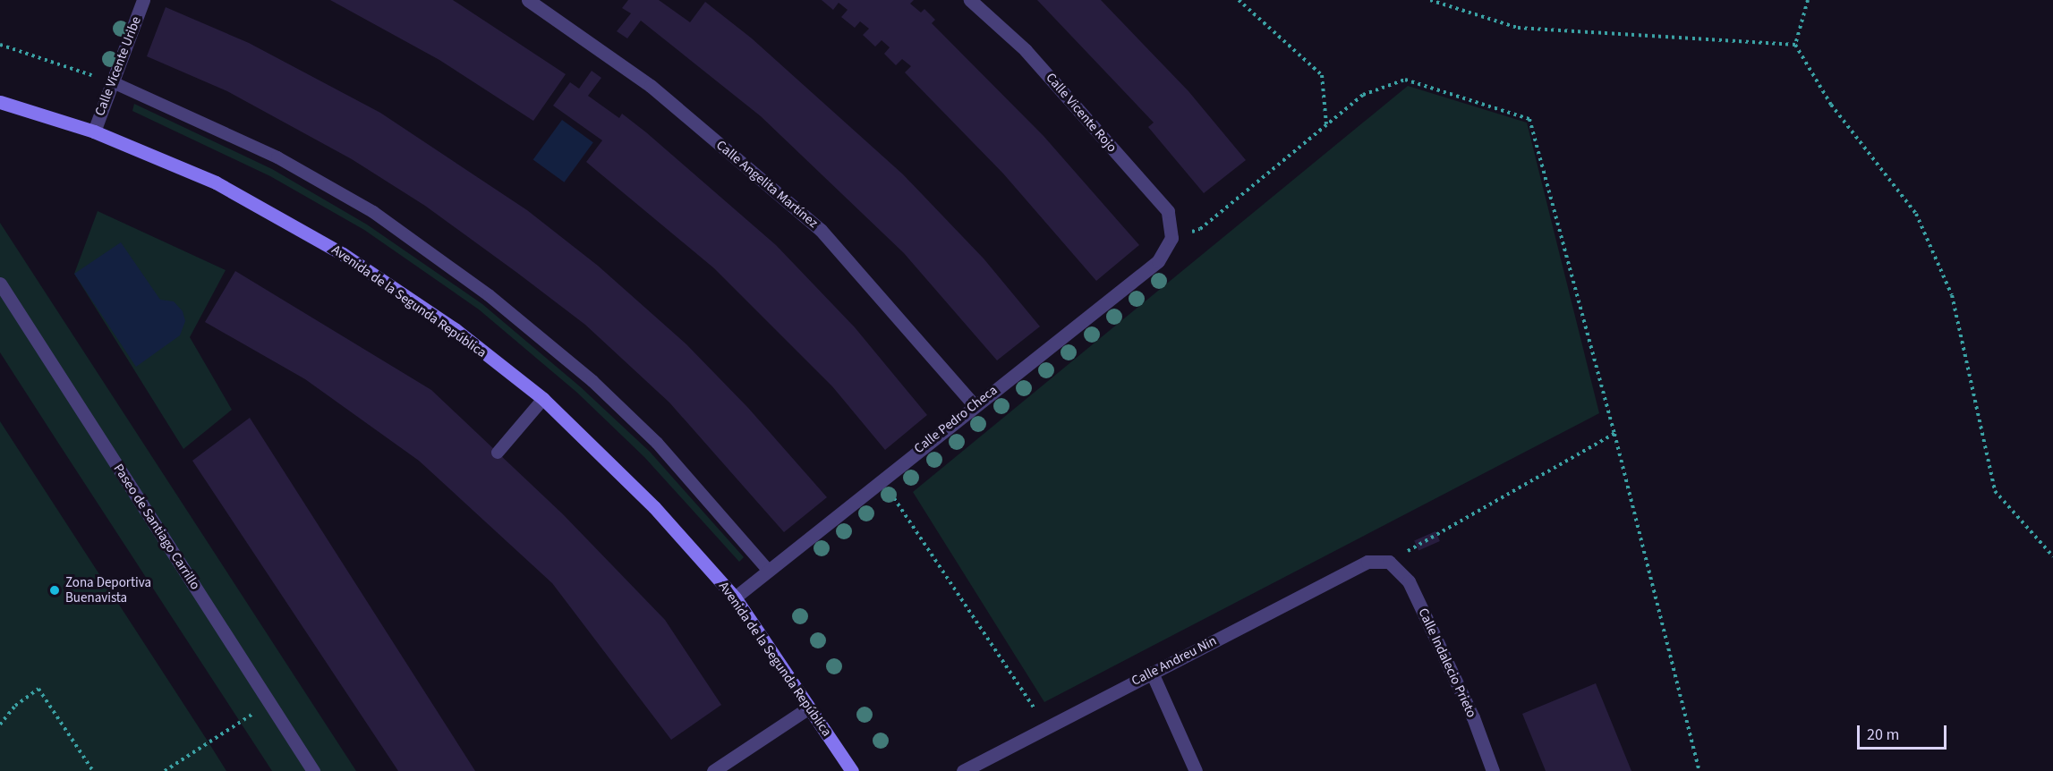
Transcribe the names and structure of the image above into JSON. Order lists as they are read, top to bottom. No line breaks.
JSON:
{"streets":{"street":["Calle Vicente Uribe","Calle Vicente Rojo","Calle Angelita Martínez","Avenida de la Segunda República","Calle Pedro Checa","Paseo de Santiago Carrillo","Calle Andreu Nin","Calle Indalecio Prieto"]},"crossings":[["Calle Vicente Uribe","Avenida de la Segunda República"],["Calle Vicente Rojo","Calle Pedro Checa"],["Calle Angelita Martínez","Calle Pedro Checa"],["Avenida de la Segunda República","Calle Pedro Checa"],["Calle Andreu Nin","Calle Indalecio Prieto"]],"places":["Zona Deportiva Buenavista"],"scale_bar":"20 m"}
